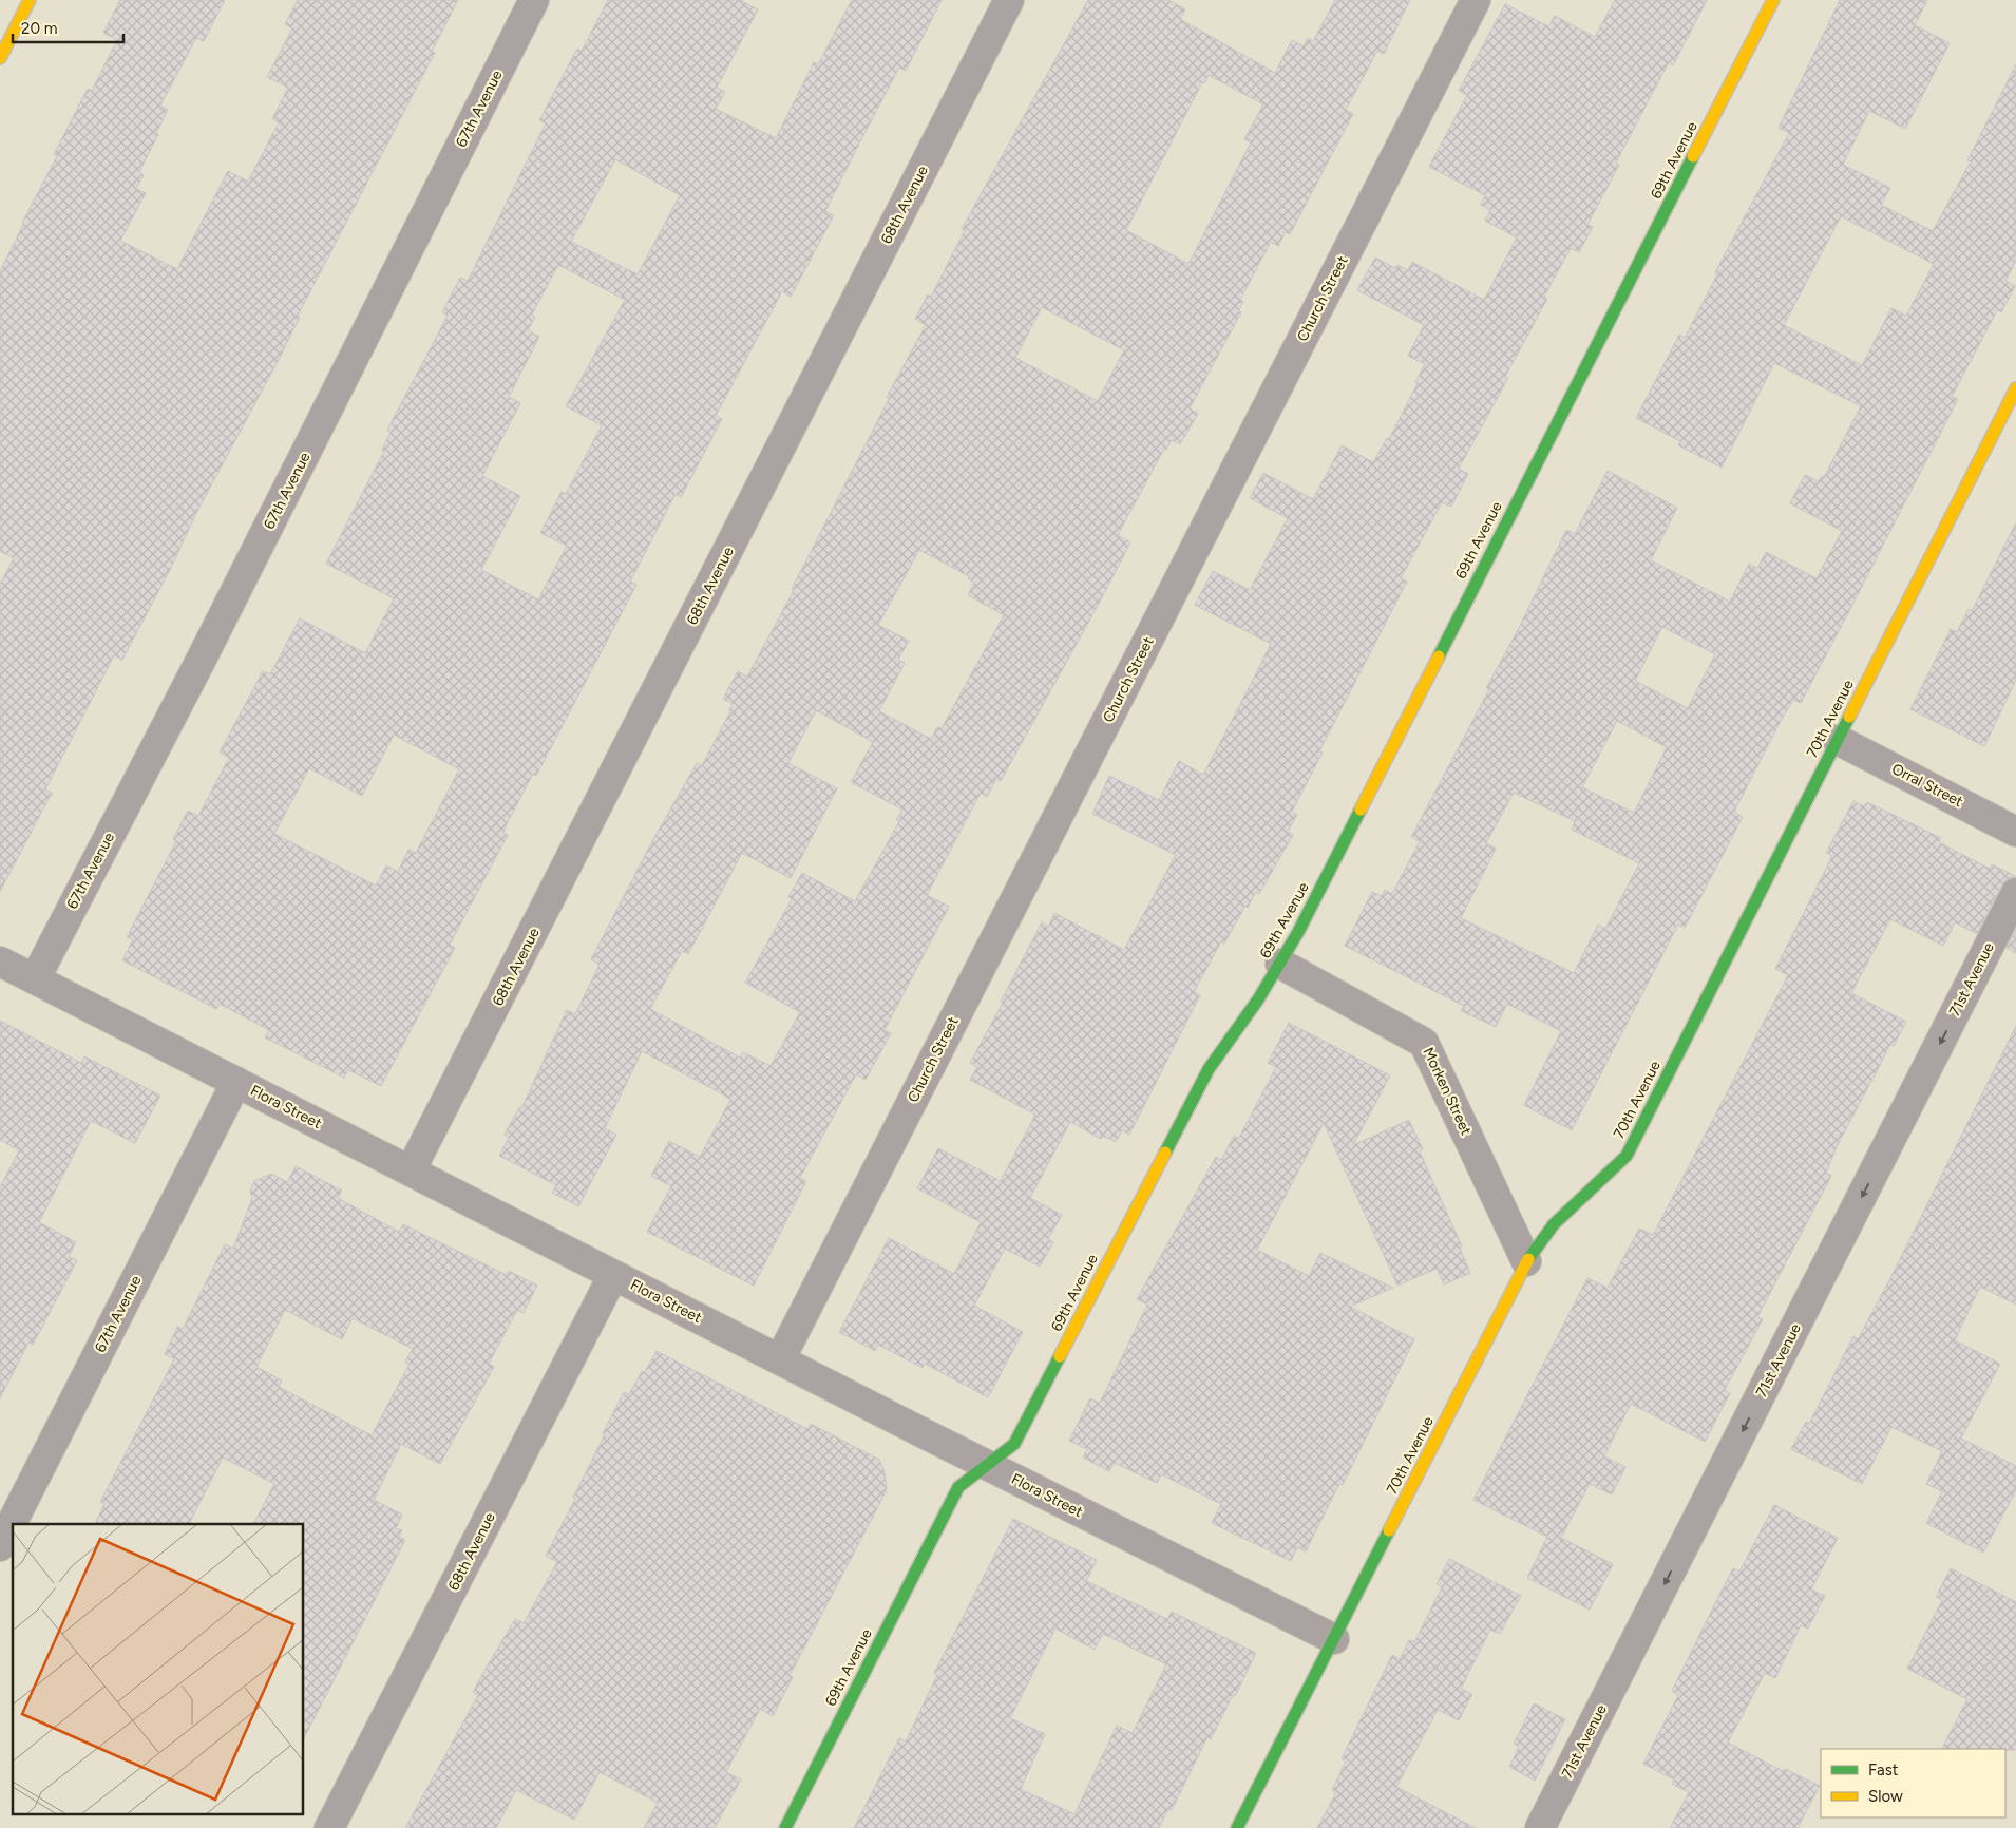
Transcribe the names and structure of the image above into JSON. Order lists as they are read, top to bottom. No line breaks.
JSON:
{"streets":{"street":["67th Avenue","69th Avenue","68th Avenue","Church Street","70th Avenue","Orral Street","71st Avenue","Morken Street","Flora Street"]},"crossings":[["67th Avenue","Flora Street"],["69th Avenue","Morken Street"],["69th Avenue","Flora Street"],["68th Avenue","Flora Street"],["Church Street","Flora Street"],["70th Avenue","Orral Street"],["70th Avenue","Morken Street"],["70th Avenue","Flora Street"]],"one_way":["71st Avenue"],"legend":["Fast","Slow"],"scale_bar":"20 m"}
